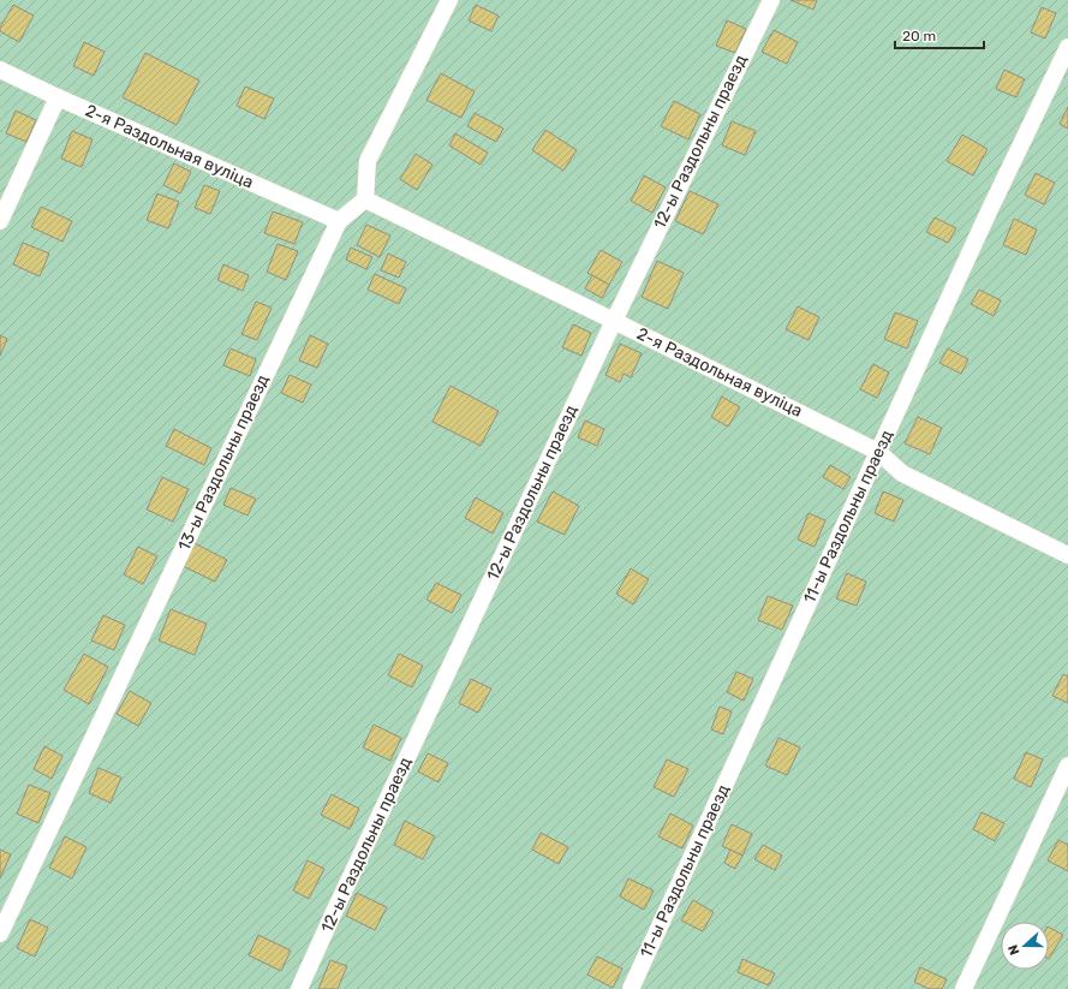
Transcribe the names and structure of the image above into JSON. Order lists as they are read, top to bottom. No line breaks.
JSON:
{"streets":{"lane":["12-ы Раздольны праезд","2-я Раздольная вуліца","13-ы Раздольны праезд","11-ы Раздольны праезд"]},"crossings":[["12-ы Раздольны праезд","2-я Раздольная вуліца"],["2-я Раздольная вуліца","13-ы Раздольны праезд"],["2-я Раздольная вуліца","11-ы Раздольны праезд"]],"scale_bar":"20 m","north":"left"}
